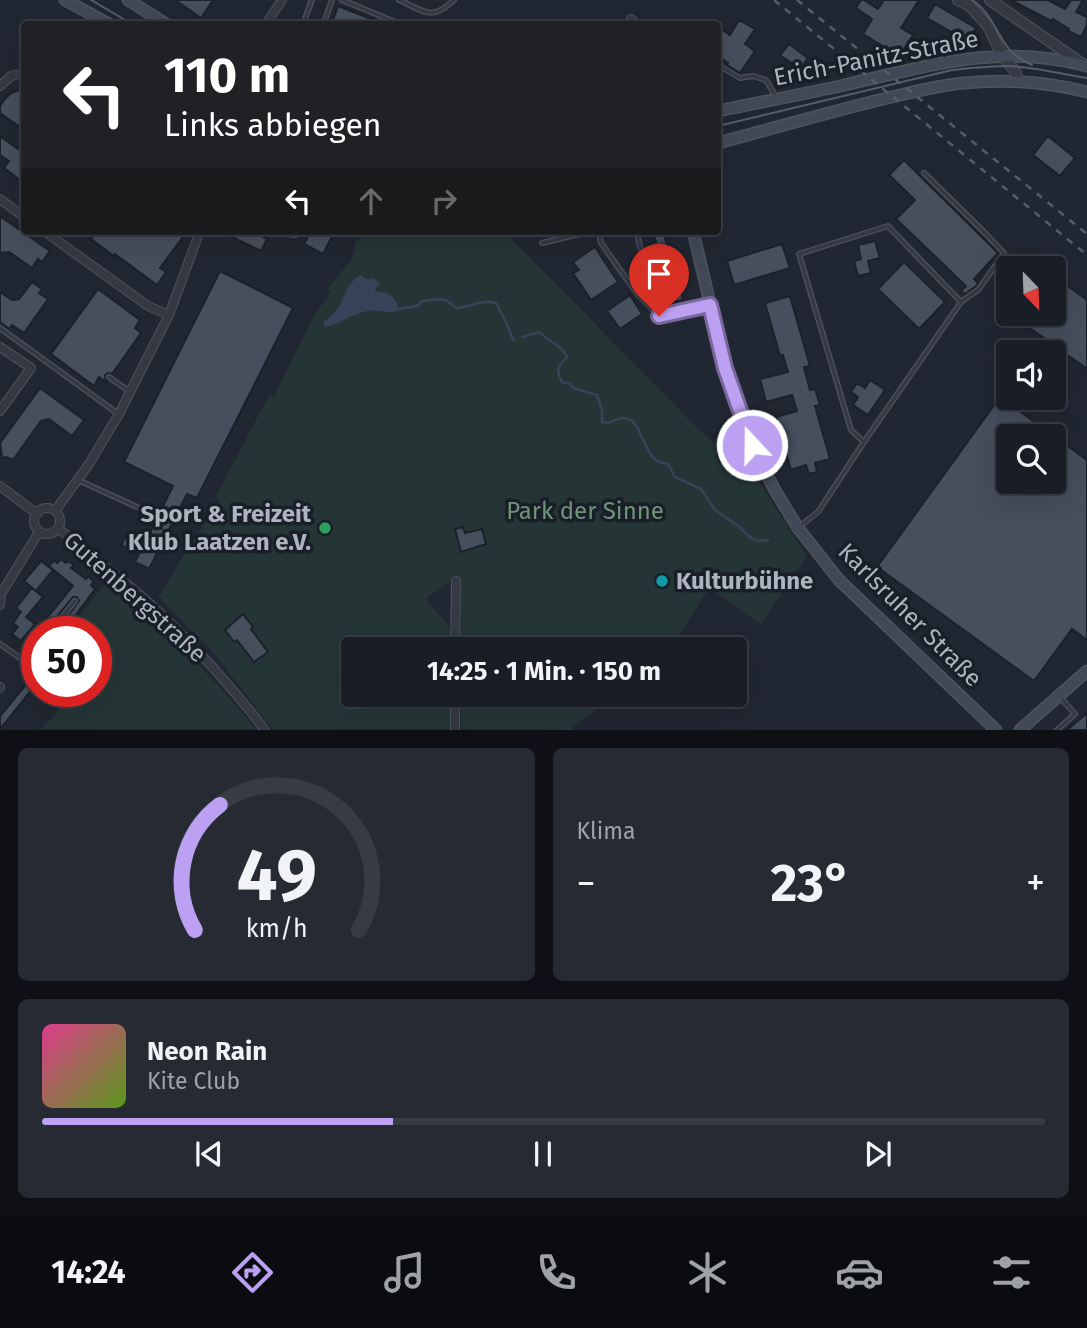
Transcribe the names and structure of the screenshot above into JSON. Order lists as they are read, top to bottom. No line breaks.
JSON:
{"streets":{"main road":["Erich-Panitz-Straße","Karlsruher Straße"],"street":["Gutenbergstraße"]},"parks":["Park der Sinne"],"places":["Sport & Freizeit Klub Laatzen e.V.","Kulturbühne"],"north":"bottom right","page":{"turn":["110 m","Links abbiegen"],"limit":"50","trip":"14:25 · 1 Min. · 150 m","tile":"Klima","heat":["−","23°","+"],"song":["Neon Rain","Kite Club"],"tabs":"14:24","gauge":["49","km/h"]}}
